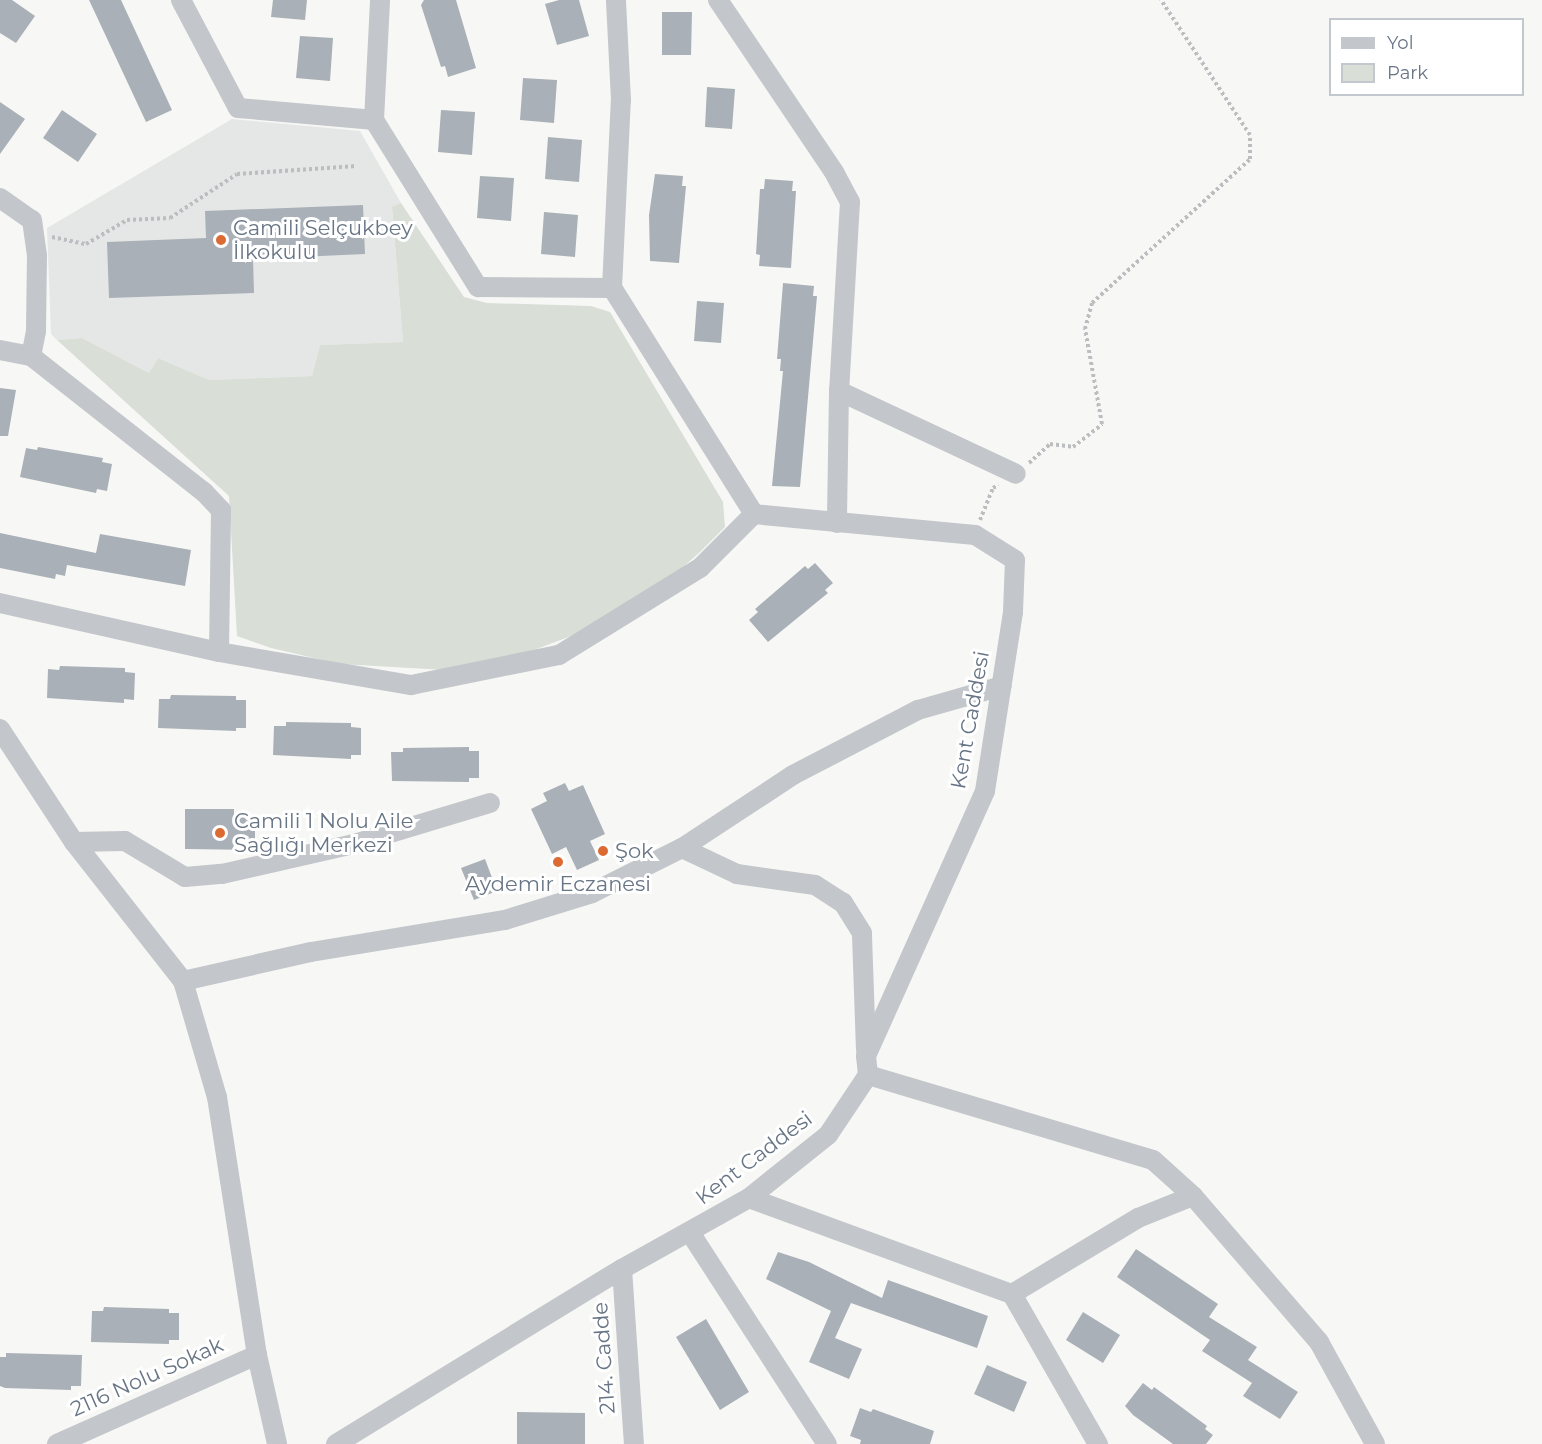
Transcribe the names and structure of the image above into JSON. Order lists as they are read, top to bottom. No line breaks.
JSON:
{"streets":{"street":["Kent Caddesi","214. Cadde","2116 Nolu Sokak"]},"crossings":[["Kent Caddesi","214. Cadde"]],"places":["Camili Selçukbey İlkokulu","Camili 1 Nolu Aile Sağlığı Merkezi","Şok","Aydemir Eczanesi"],"legend":["Yol","Park"]}
